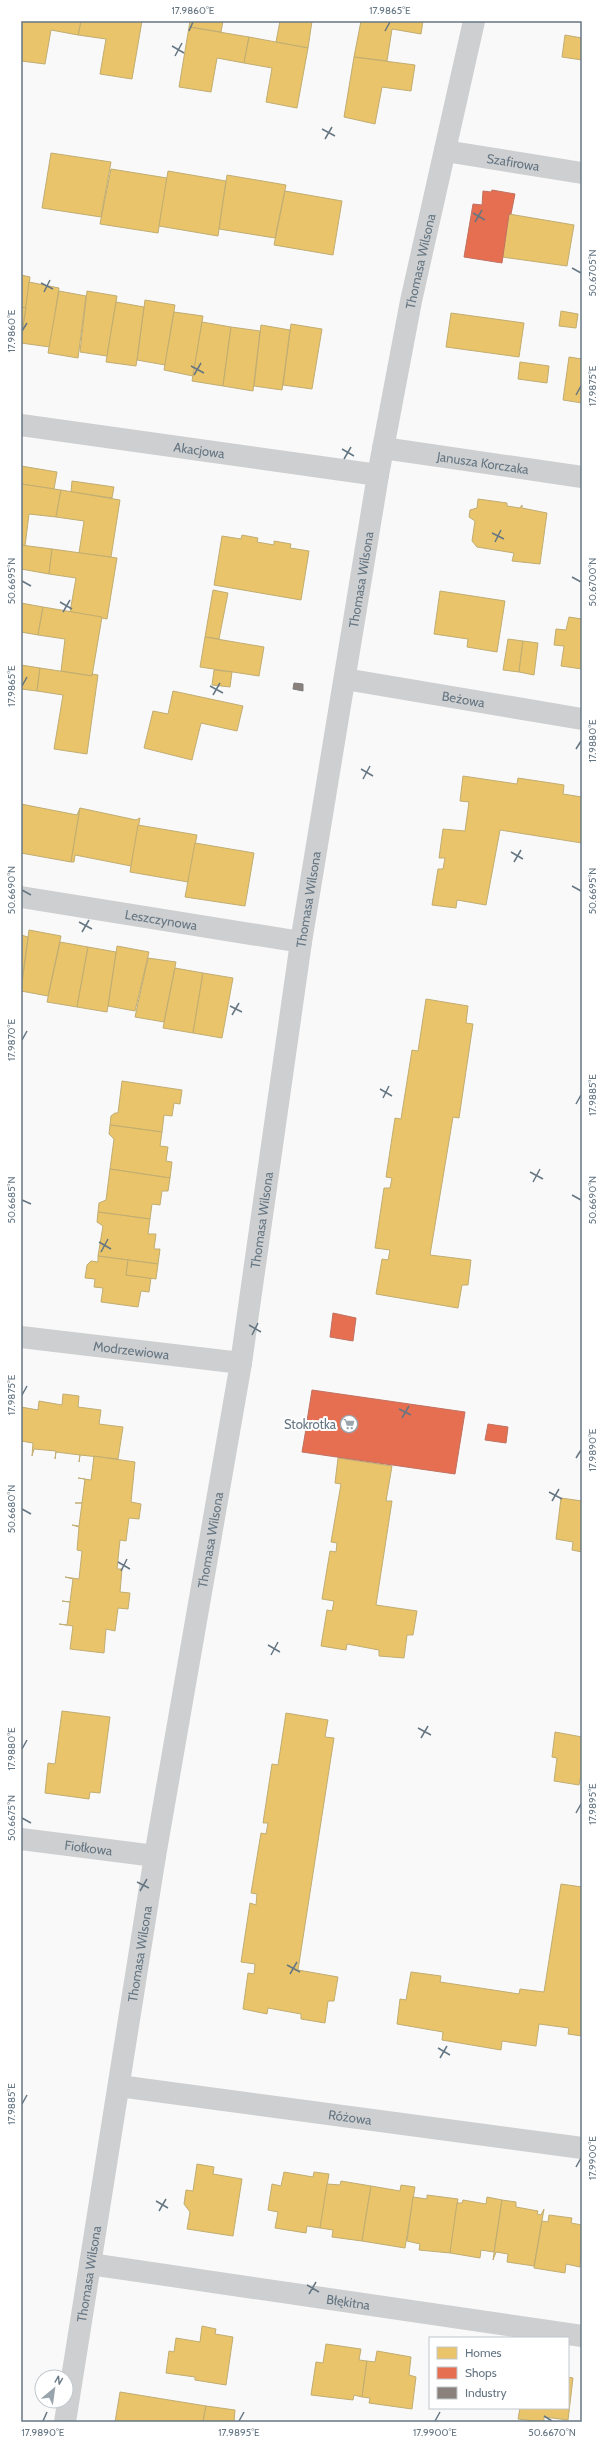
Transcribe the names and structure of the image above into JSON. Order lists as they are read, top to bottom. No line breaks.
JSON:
{"streets":{"street":["Szafirowa","Thomasa Wilsona","Akacjowa","Janusza Korczaka","Beżowa","Leszczynowa","Modrzewiowa","Fiołkowa","Różowa","Błękitna"]},"crossings":[["Szafirowa","Thomasa Wilsona"],["Thomasa Wilsona","Akacjowa"],["Thomasa Wilsona","Janusza Korczaka"],["Thomasa Wilsona","Beżowa"],["Thomasa Wilsona","Leszczynowa"],["Thomasa Wilsona","Modrzewiowa"],["Thomasa Wilsona","Fiołkowa"],["Thomasa Wilsona","Różowa"],["Thomasa Wilsona","Błękitna"]],"places":{"supermarket":["Stokrotka"]},"legend":["Homes","Shops","Industry"],"north":"top right","coordinates":["17.9860°E","17.9865°E","50.6705°N","17.9875°E","50.6695°N","50.6700°N","17.9880°E","50.6690°N","17.9870°E","17.9885°E","50.6685°N","17.9890°E","50.6680°N","17.9895°E","50.6675°N","17.9900°E","50.6670°N"]}
